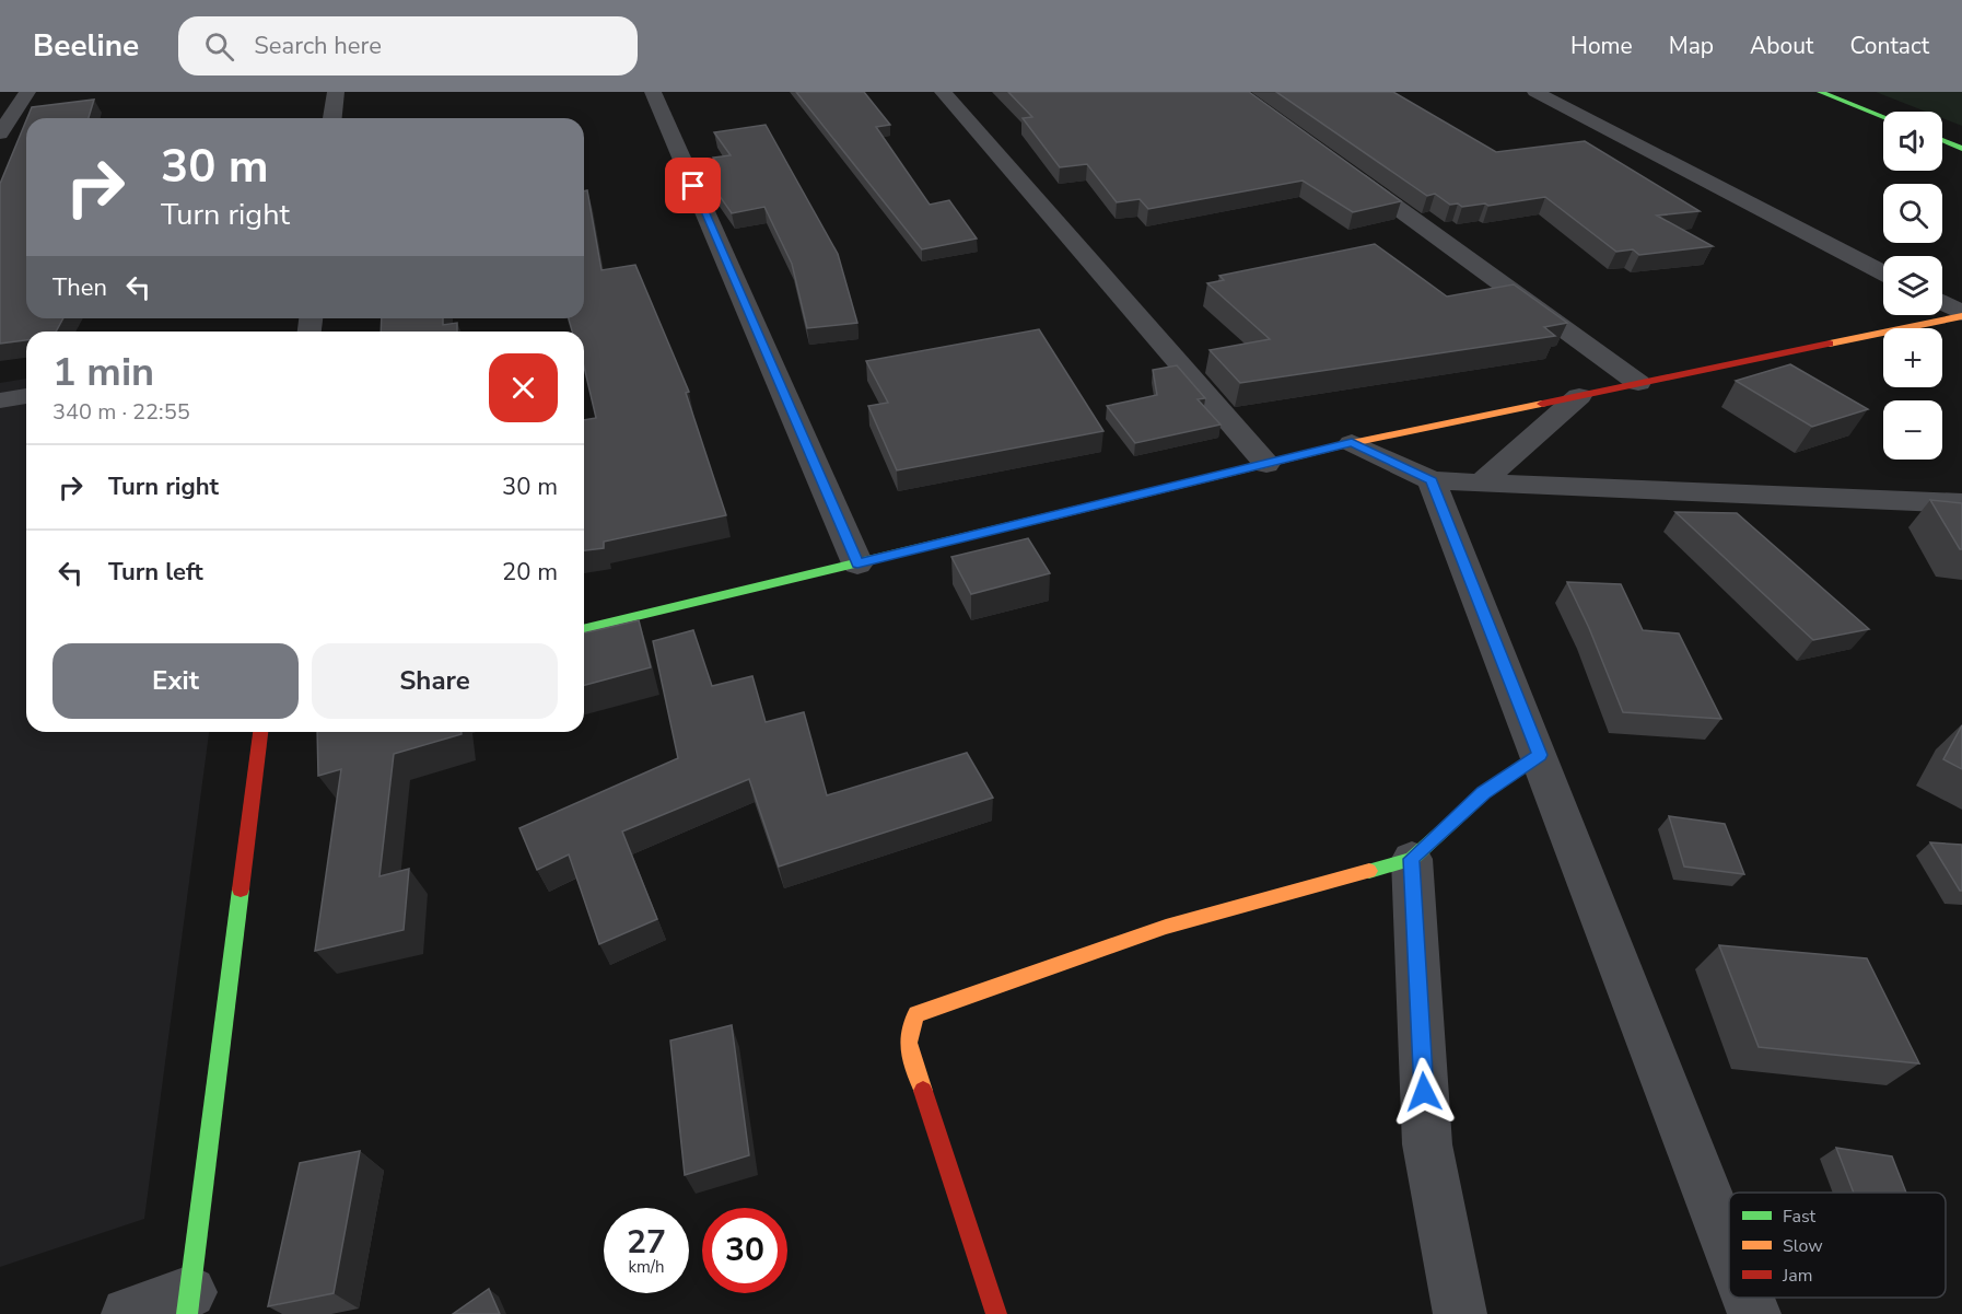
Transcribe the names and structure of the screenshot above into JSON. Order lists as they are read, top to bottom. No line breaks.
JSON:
{"legend":["Fast","Slow","Jam"],"page":{"header":"Beeline","search":"Search here","nav":["Home","Map","About","Contact"],"map_buttons":["+","−"],"turn":["30 m","Turn right"],"then":"Then","heading":["1 min","340 m · 22:55"],"list":[{"name":"Turn right","value":"30 m"},{"name":"Turn left","value":"20 m"}],"buttons":["Exit","Share"],"speed":"27 km/h","limit":"30"}}
